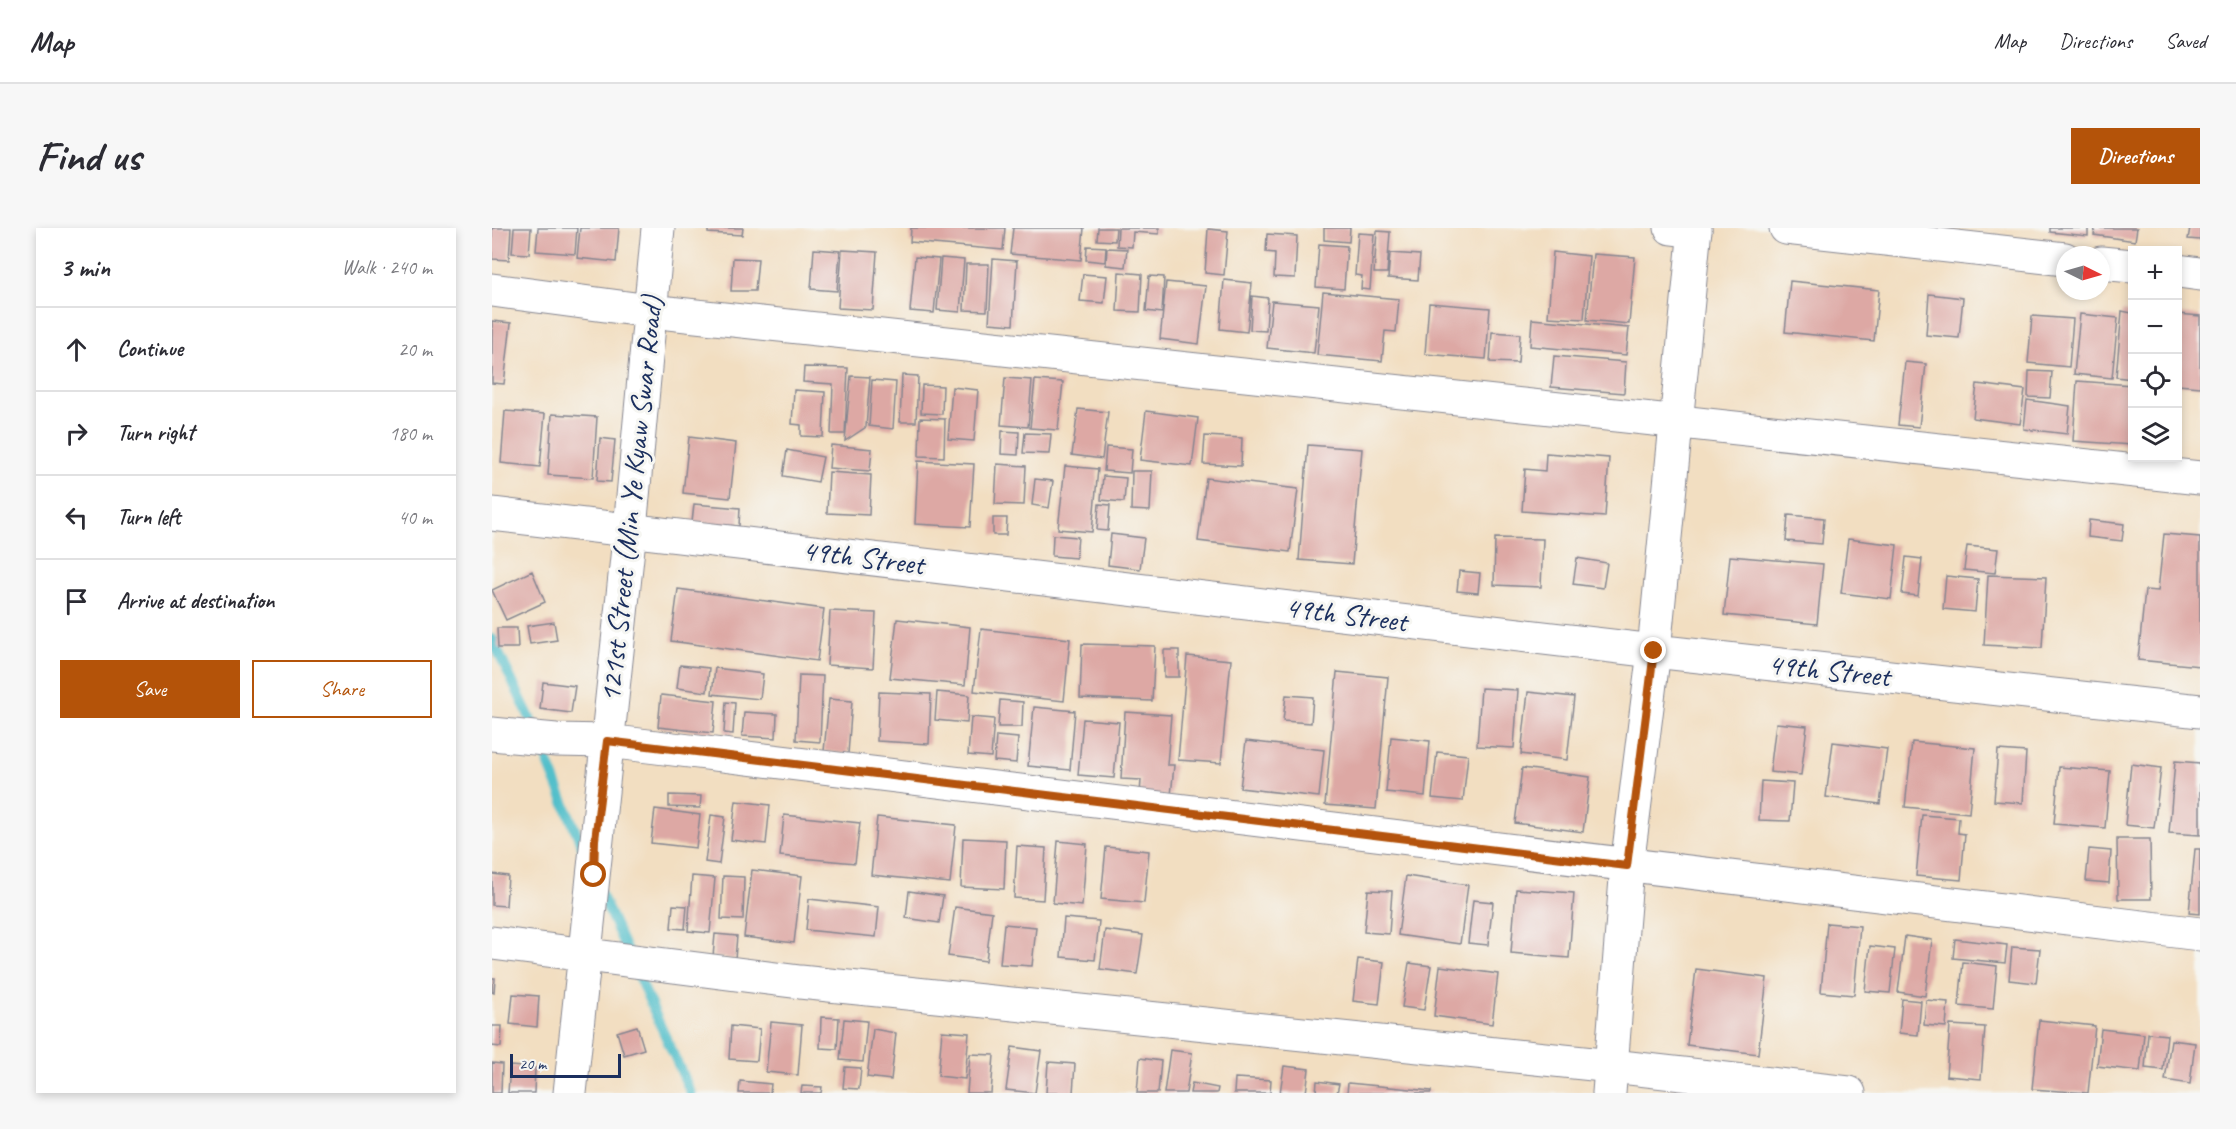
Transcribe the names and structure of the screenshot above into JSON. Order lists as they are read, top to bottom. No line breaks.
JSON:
{"streets":{"street":["121st Street (Min Ye Kyaw Swar Road)","49th Street"]},"crossings":[["121st Street (Min Ye Kyaw Swar Road)","49th Street"]],"scale_bar":"20 m","north":"right","page":{"header":"Map","nav":["Map","Directions","Saved"],"buttons":["Directions",["Save","Share"]],"title":"Find us","heading":["3 min","Walk · 240 m"],"map_buttons":["+","−"],"list":[["Continue","20 m"],["Turn right","180 m"],["Turn left","40 m"],"Arrive at destination"],"scale":"20 m"}}
